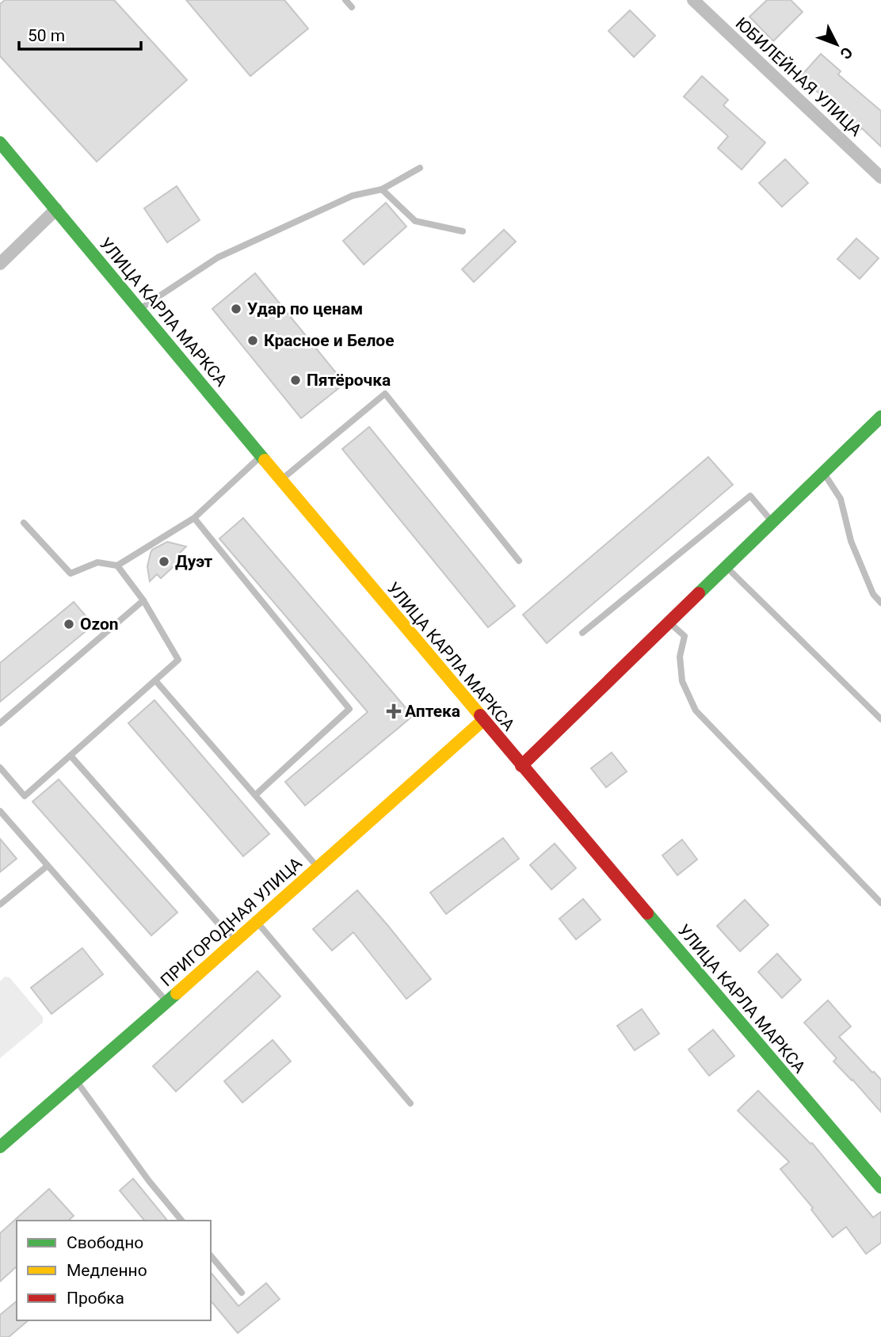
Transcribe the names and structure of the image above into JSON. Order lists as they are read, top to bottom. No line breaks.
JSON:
{"streets":{"main road":["УЛИЦА КАРЛА МАРКСА","ПРИГОРОДНАЯ УЛИЦА"],"street":["ЮБИЛЕЙНАЯ УЛИЦА"]},"crossings":[["УЛИЦА КАРЛА МАРКСА","ПРИГОРОДНАЯ УЛИЦА"]],"places":{"other":["Удар по ценам","Красное и Белое","Пятёрочка","Дуэт","Ozon"],"health":["Аптека"]},"legend":["Свободно","Медленно","Пробка"],"scale_bar":"50 m","north":"bottom right"}
